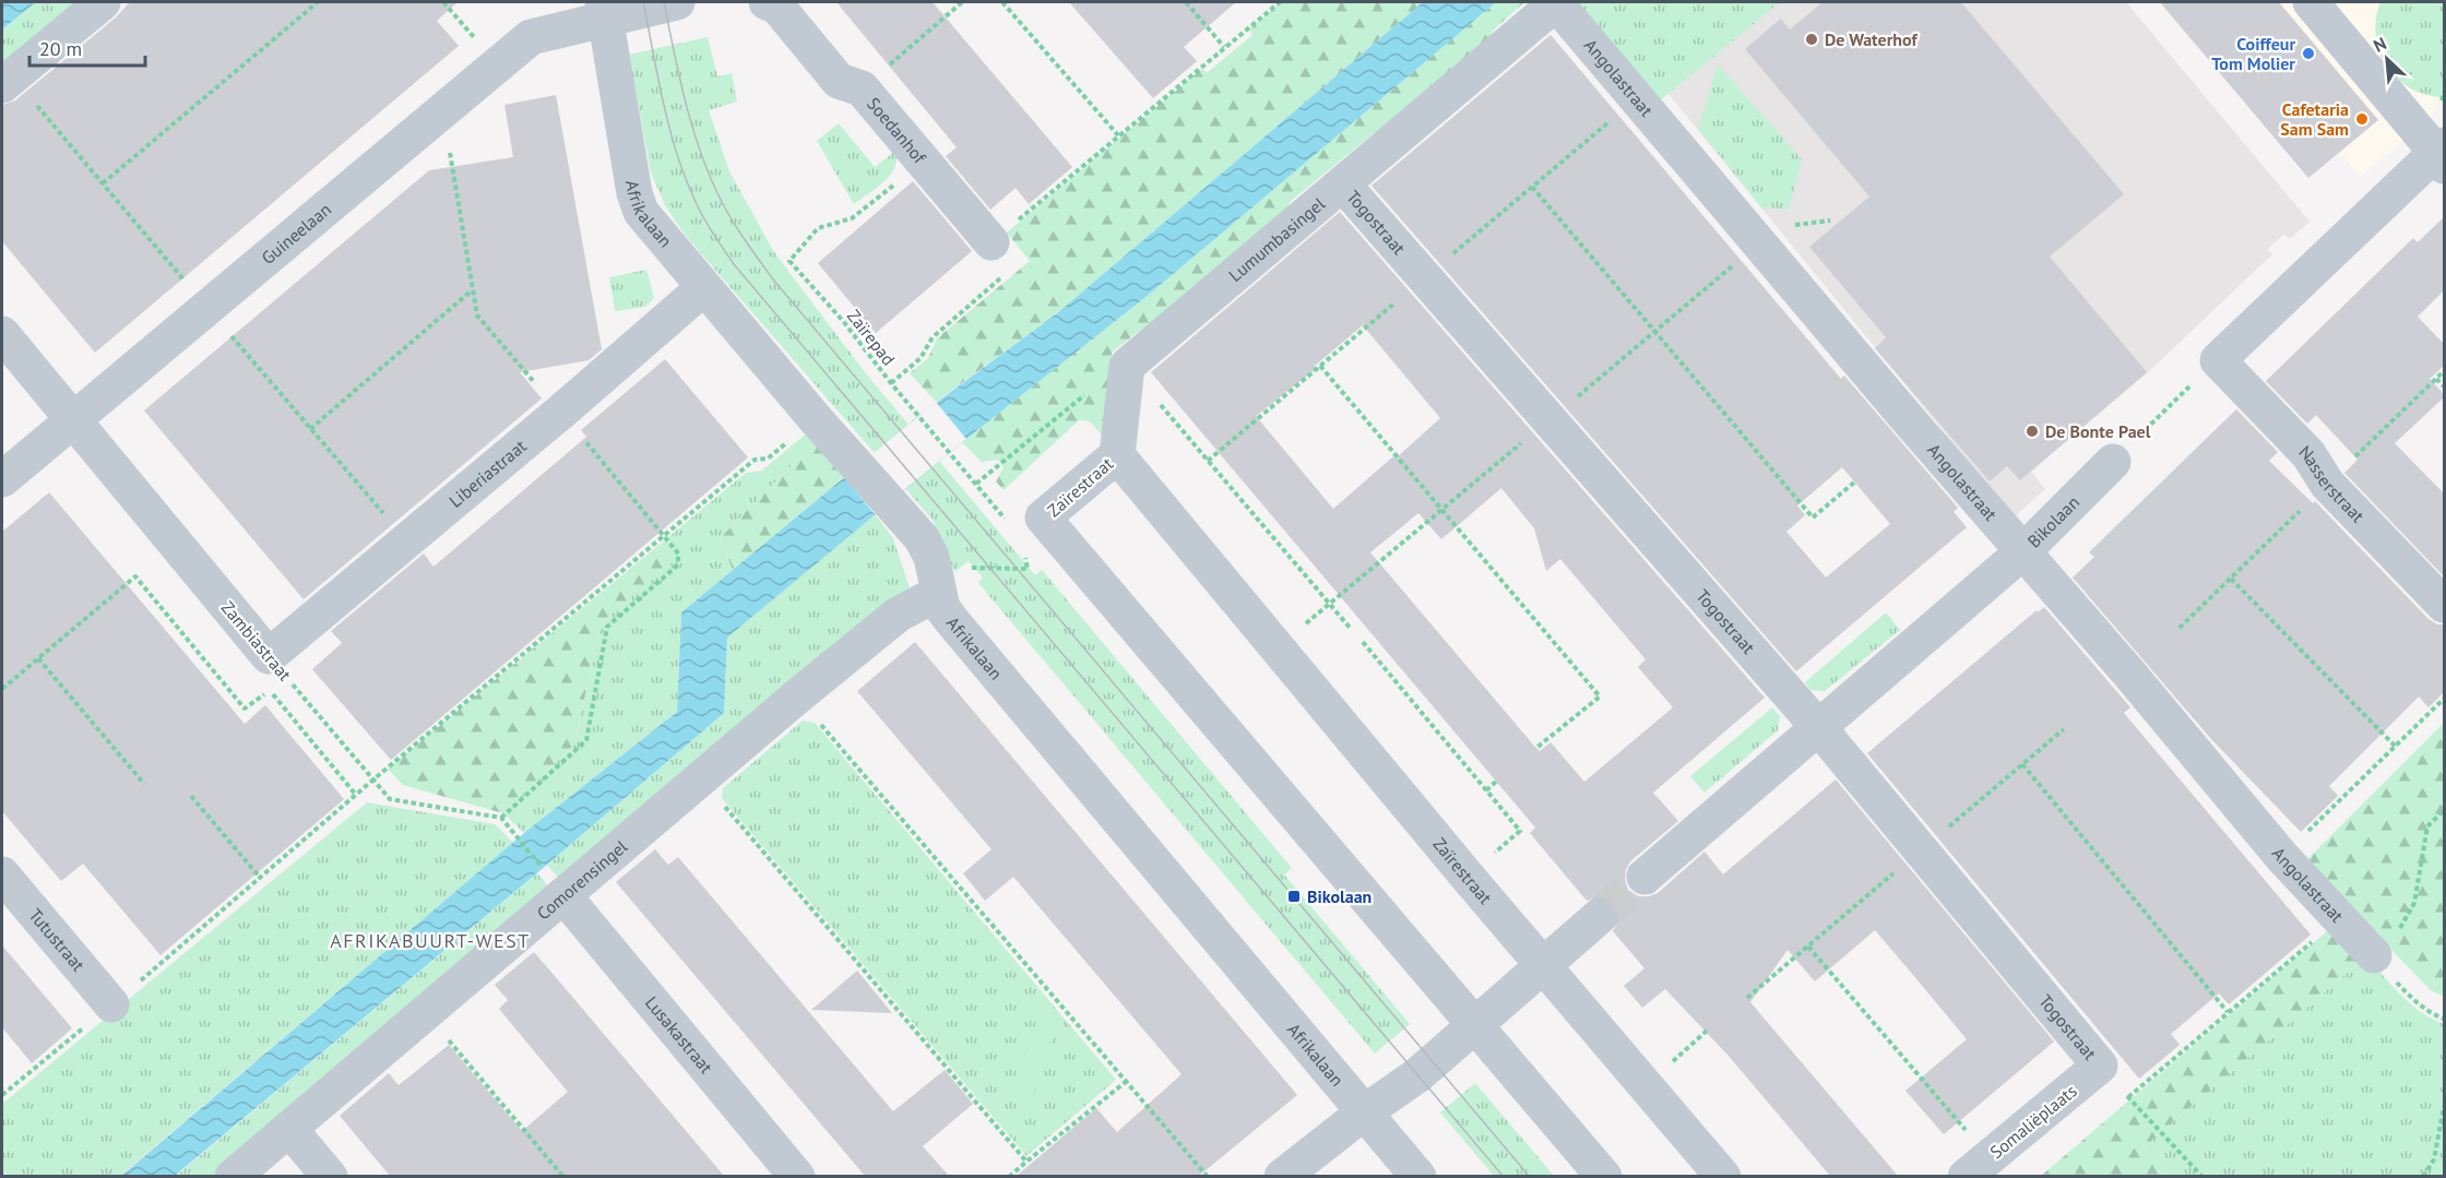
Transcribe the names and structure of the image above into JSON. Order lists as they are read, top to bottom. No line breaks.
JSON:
{"streets":{"street":["Angolastraat","Soedanhof","Afrikalaan","Togostraat","Guineelaan","Lumumbasingel","Liberiastraat","Nasserstraat","Zaïrestraat","Bikolaan","Zambiastraat","Comorensingel","Tutustraat","Lusakastraat","Somaliëplaats"],"path":["Zaïrepad"]},"crossings":[["Angolastraat","Lumumbasingel"],["Angolastraat","Bikolaan"],["Soedanhof","Zaïrepad"],["Afrikalaan","Guineelaan"],["Afrikalaan","Liberiastraat"],["Afrikalaan","Comorensingel"],["Togostraat","Lumumbasingel"],["Togostraat","Bikolaan"],["Togostraat","Somaliëplaats"],["Guineelaan","Zambiastraat"],["Zaïrepad","Zaïrestraat"],["Liberiastraat","Zambiastraat"],["Comorensingel","Lusakastraat"]],"districts":["AFRIKABUURT-WEST"],"places":{"other":["De Waterhof","Coiffeur Tom Molier","Cafetaria Sam Sam","De Bonte Pael"],"transit":["Bikolaan"]},"scale_bar":"20 m","north":"top left"}
